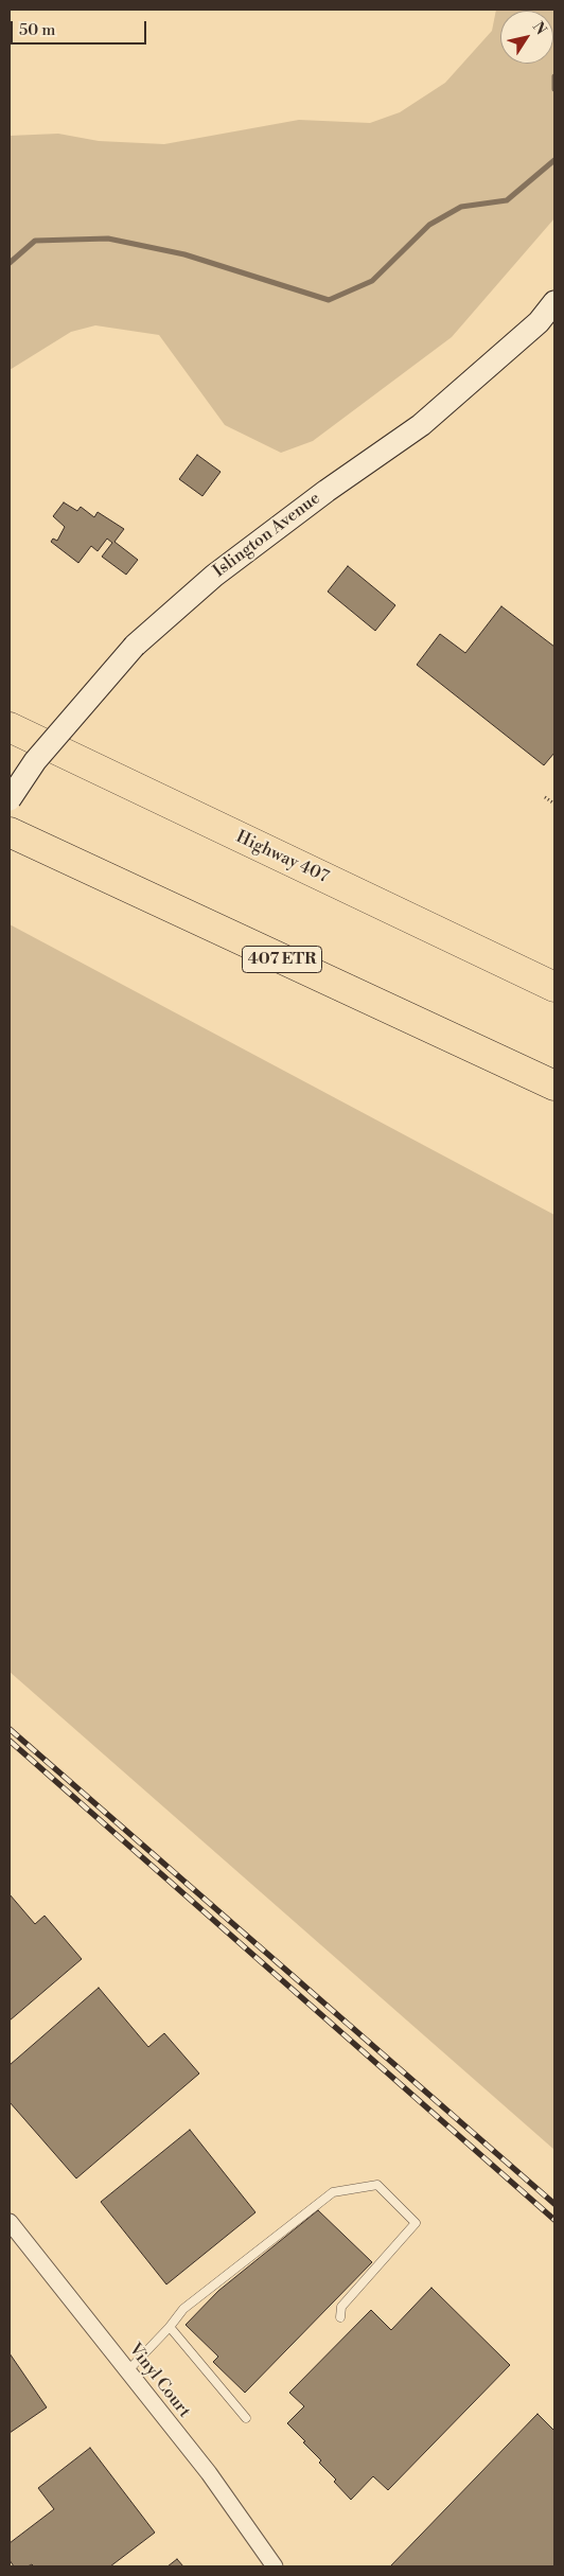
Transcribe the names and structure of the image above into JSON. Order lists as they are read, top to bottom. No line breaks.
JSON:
{"streets":{"highway":["Highway 407","407 ETR"],"main road":["Islington Avenue"],"street":["Vinyl Court"]},"scale_bar":"50 m","north":"top right"}
